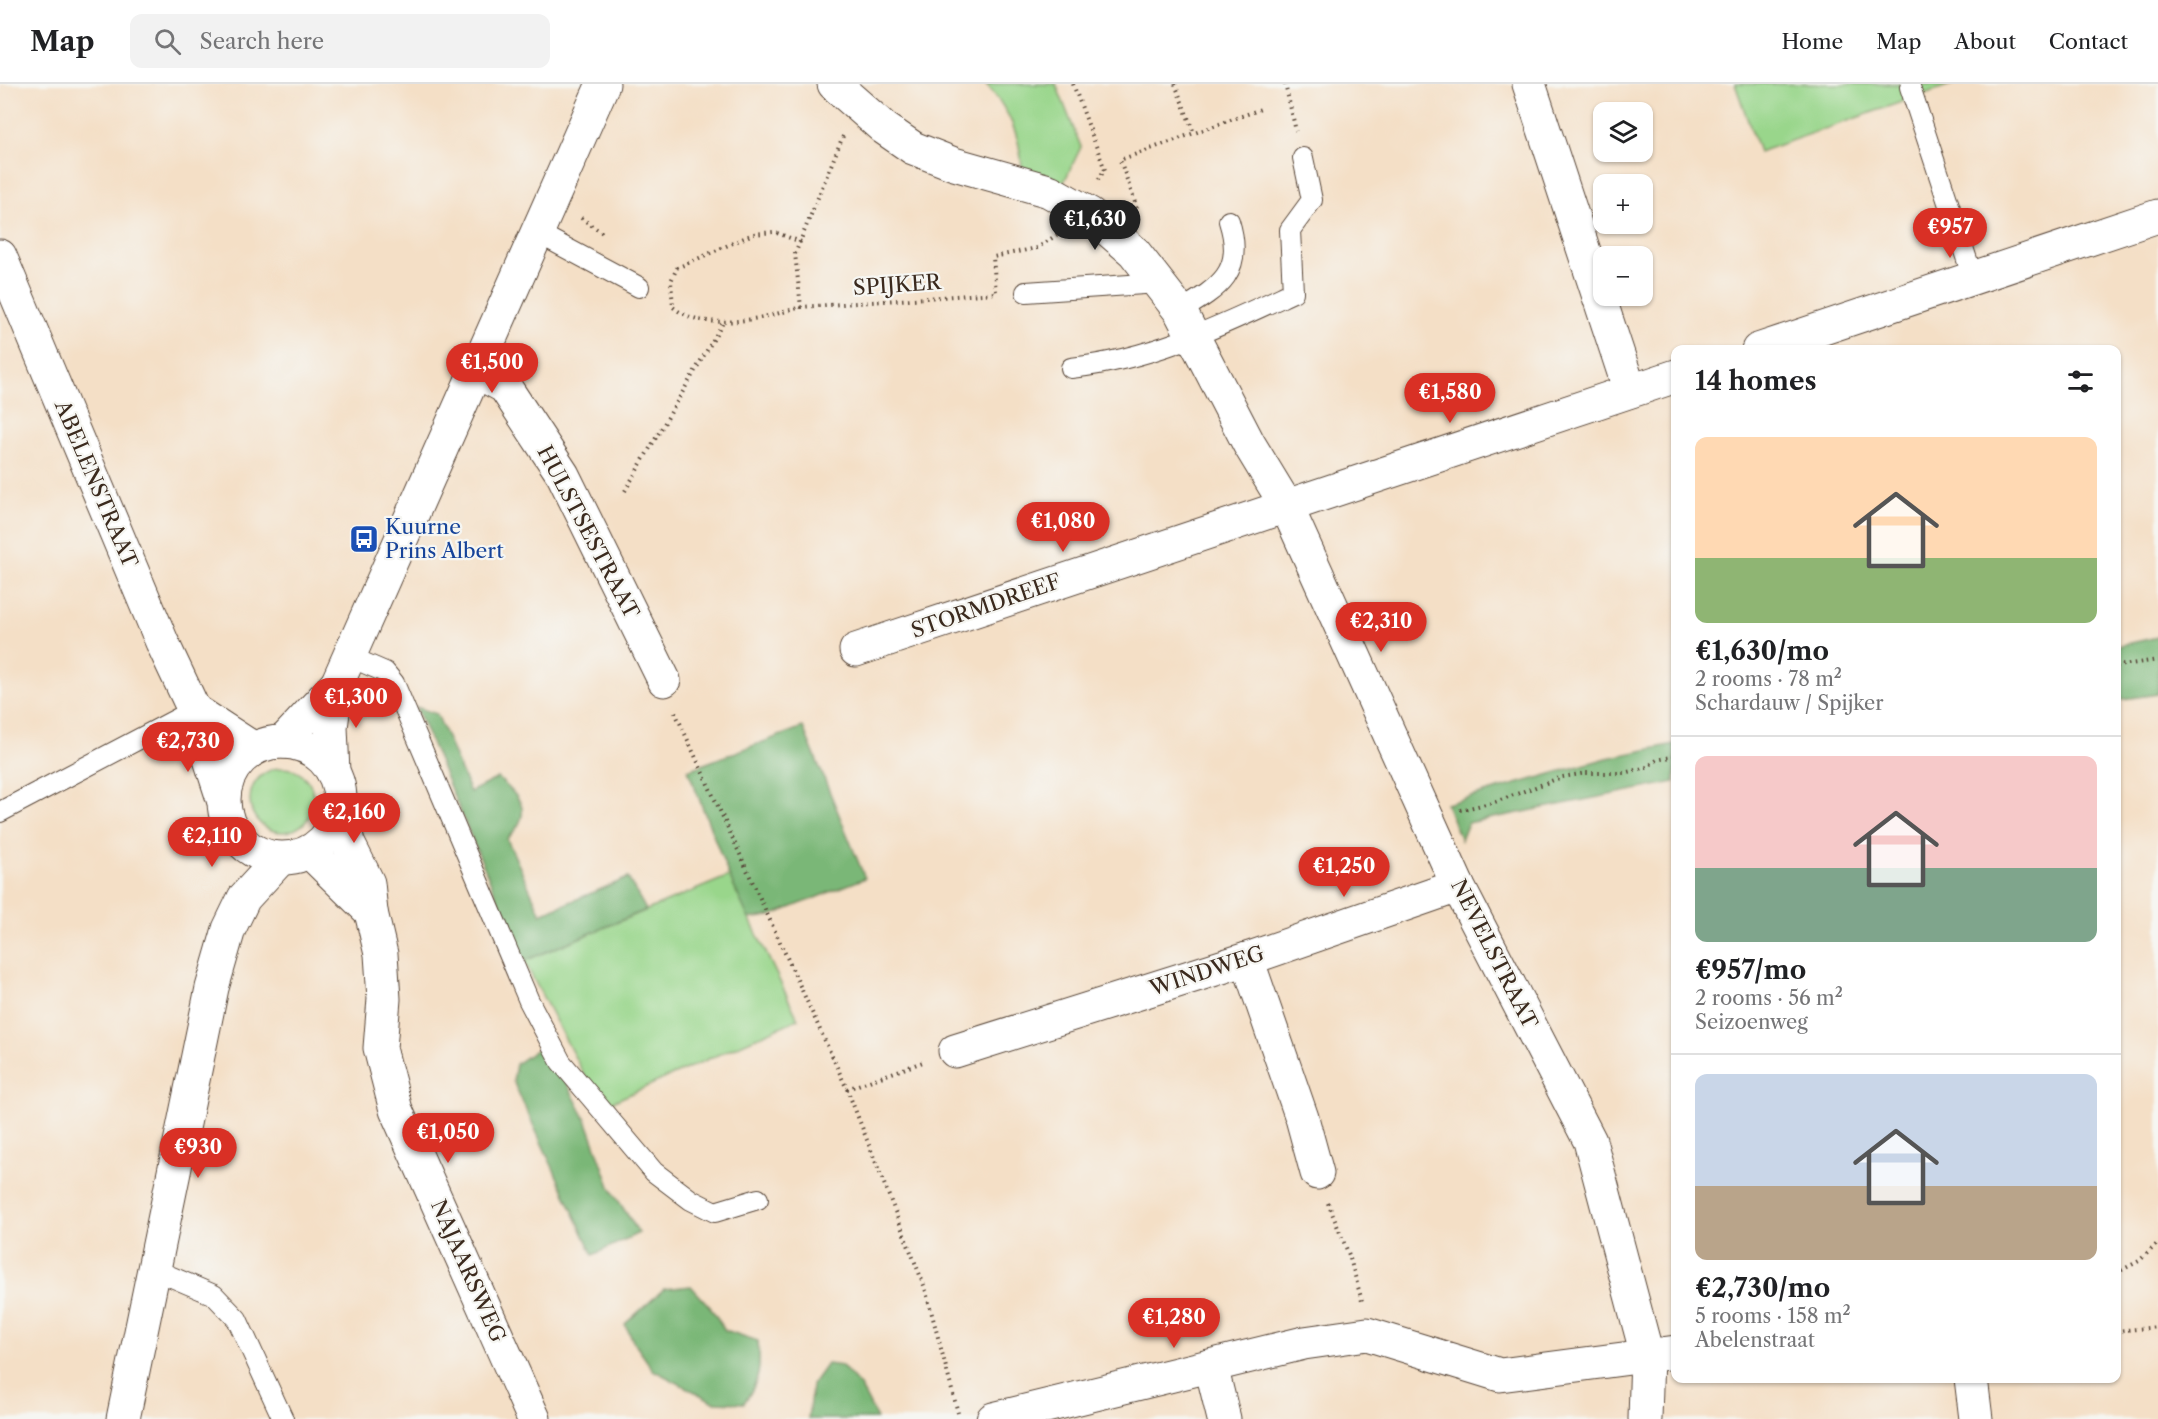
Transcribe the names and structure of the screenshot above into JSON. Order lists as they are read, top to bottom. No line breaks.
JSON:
{"streets":{"street":["ABELENSTRAAT","HULSTSESTRAAT","STORMDREEF","NEVELSTRAAT","WINDWEG","NAJAARSWEG"],"path":["SPIJKER"]},"crossings":[["SPIJKER","NEVELSTRAAT"],["ABELENSTRAAT","NAJAARSWEG"],["STORMDREEF","NEVELSTRAAT"],["NEVELSTRAAT","WINDWEG"]],"places":{"bus stop":["Kuurne Prins Albert"]},"page":{"header":"Map","search":"Search here","nav":["Home","Map","About","Contact"],"map_buttons":["+","−"],"price":["€1,630","€957","€1,500","€1,580","€1,080","€2,310","€1,300","€2,730","€2,160","€2,110","€1,250","€1,050","€930","€1,280"],"heading":"14 homes","list":[{"name":"€1,630/mo","note":"2 rooms · 78 m² · Schardauw / Spijker"},{"name":"€957/mo","note":"2 rooms · 56 m² · Seizoenweg"},{"name":"€2,730/mo","note":"5 rooms · 158 m² · Abelenstraat"}]}}
